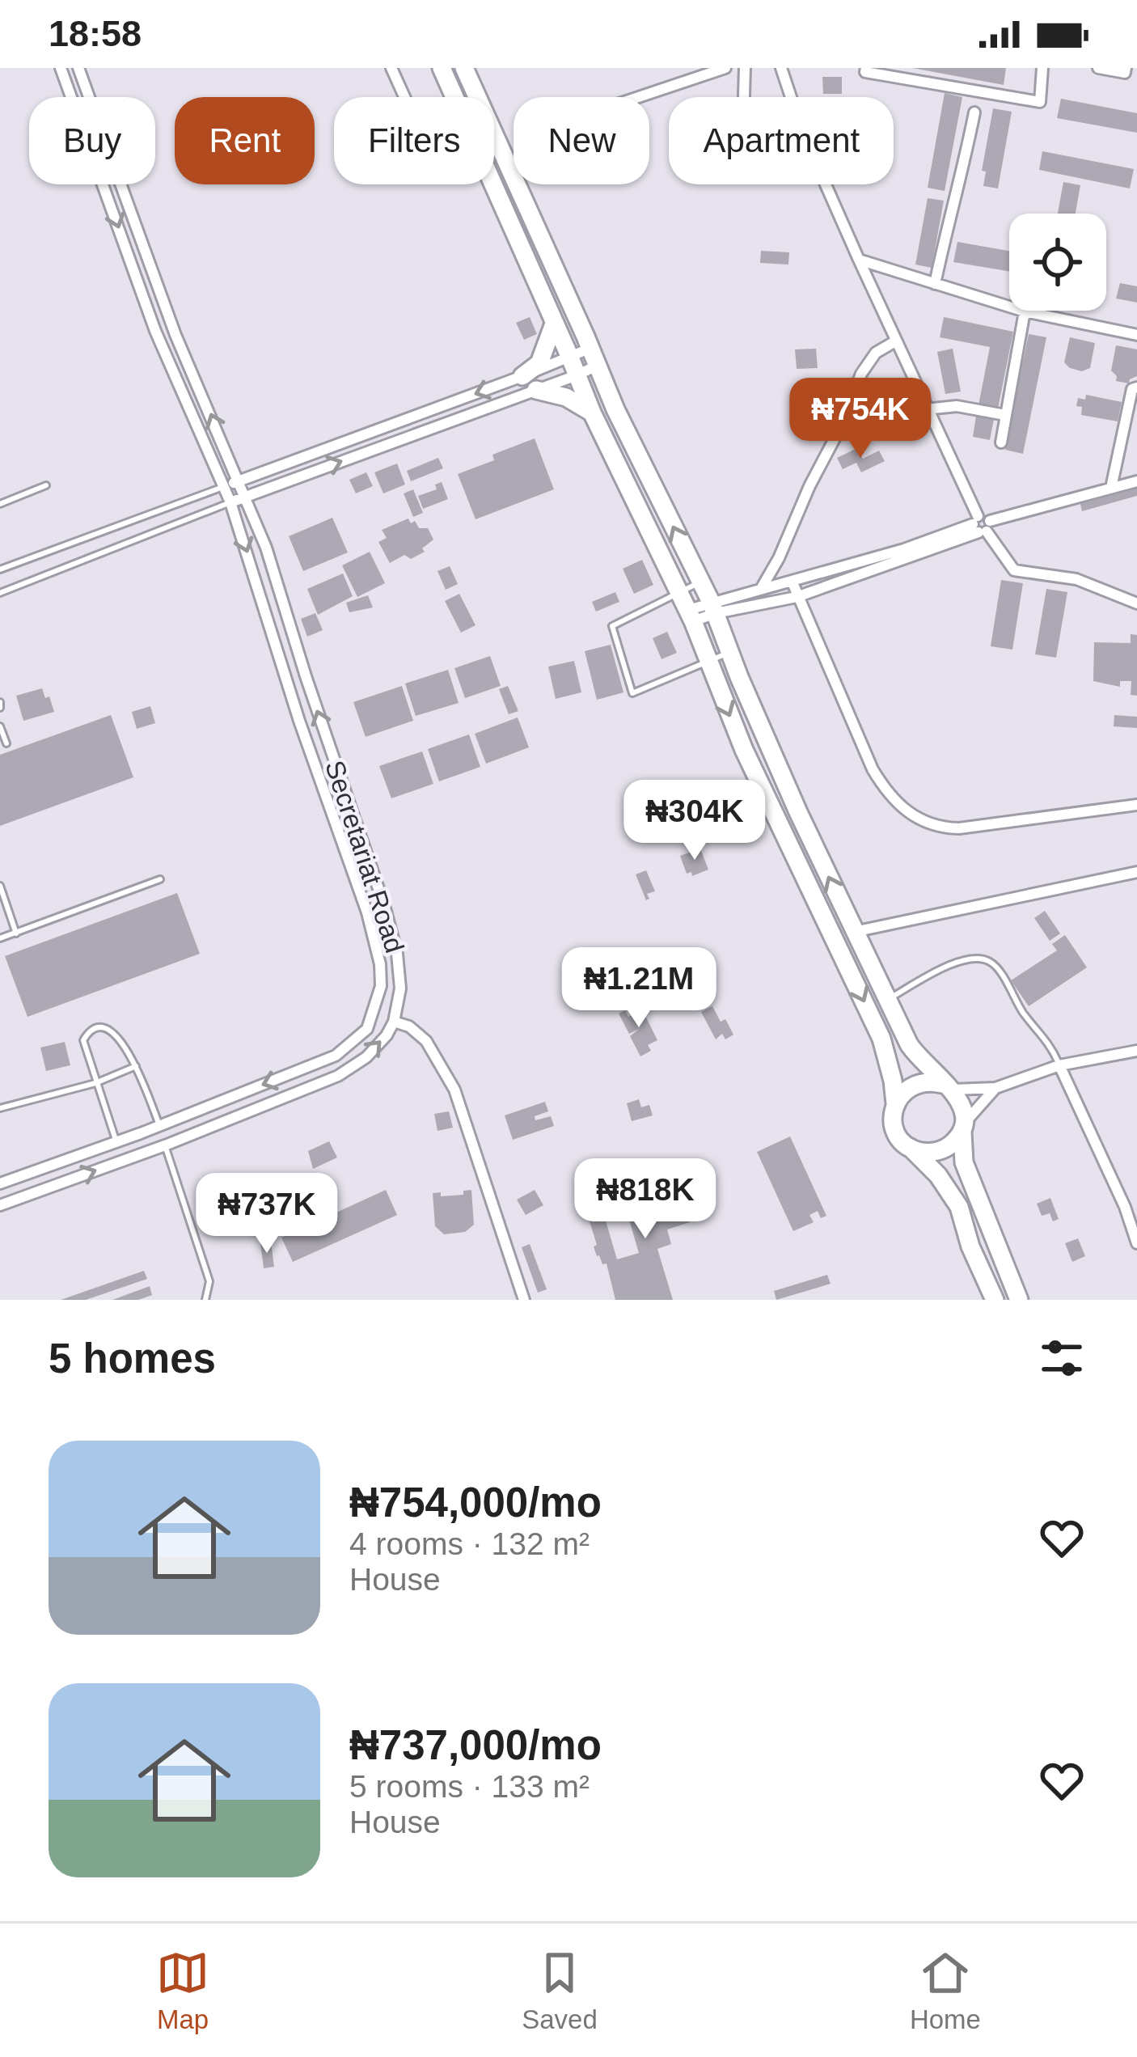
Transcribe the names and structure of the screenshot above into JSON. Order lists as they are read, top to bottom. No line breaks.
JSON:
{"streets":{"street":["Secretariat Road"]},"page":{"status":"18:58","chip":["Buy","Rent","Filters","New","Apartment"],"price":["₦754K","₦304K","₦1.21M","₦818K","₦737K"],"heading":"5 homes","list":[{"name":"₦754,000/mo","note":"4 rooms · 132 m² · House"},{"name":"₦737,000/mo","note":"5 rooms · 133 m² · House"}],"tabs":["Map","Saved","Home"]}}
